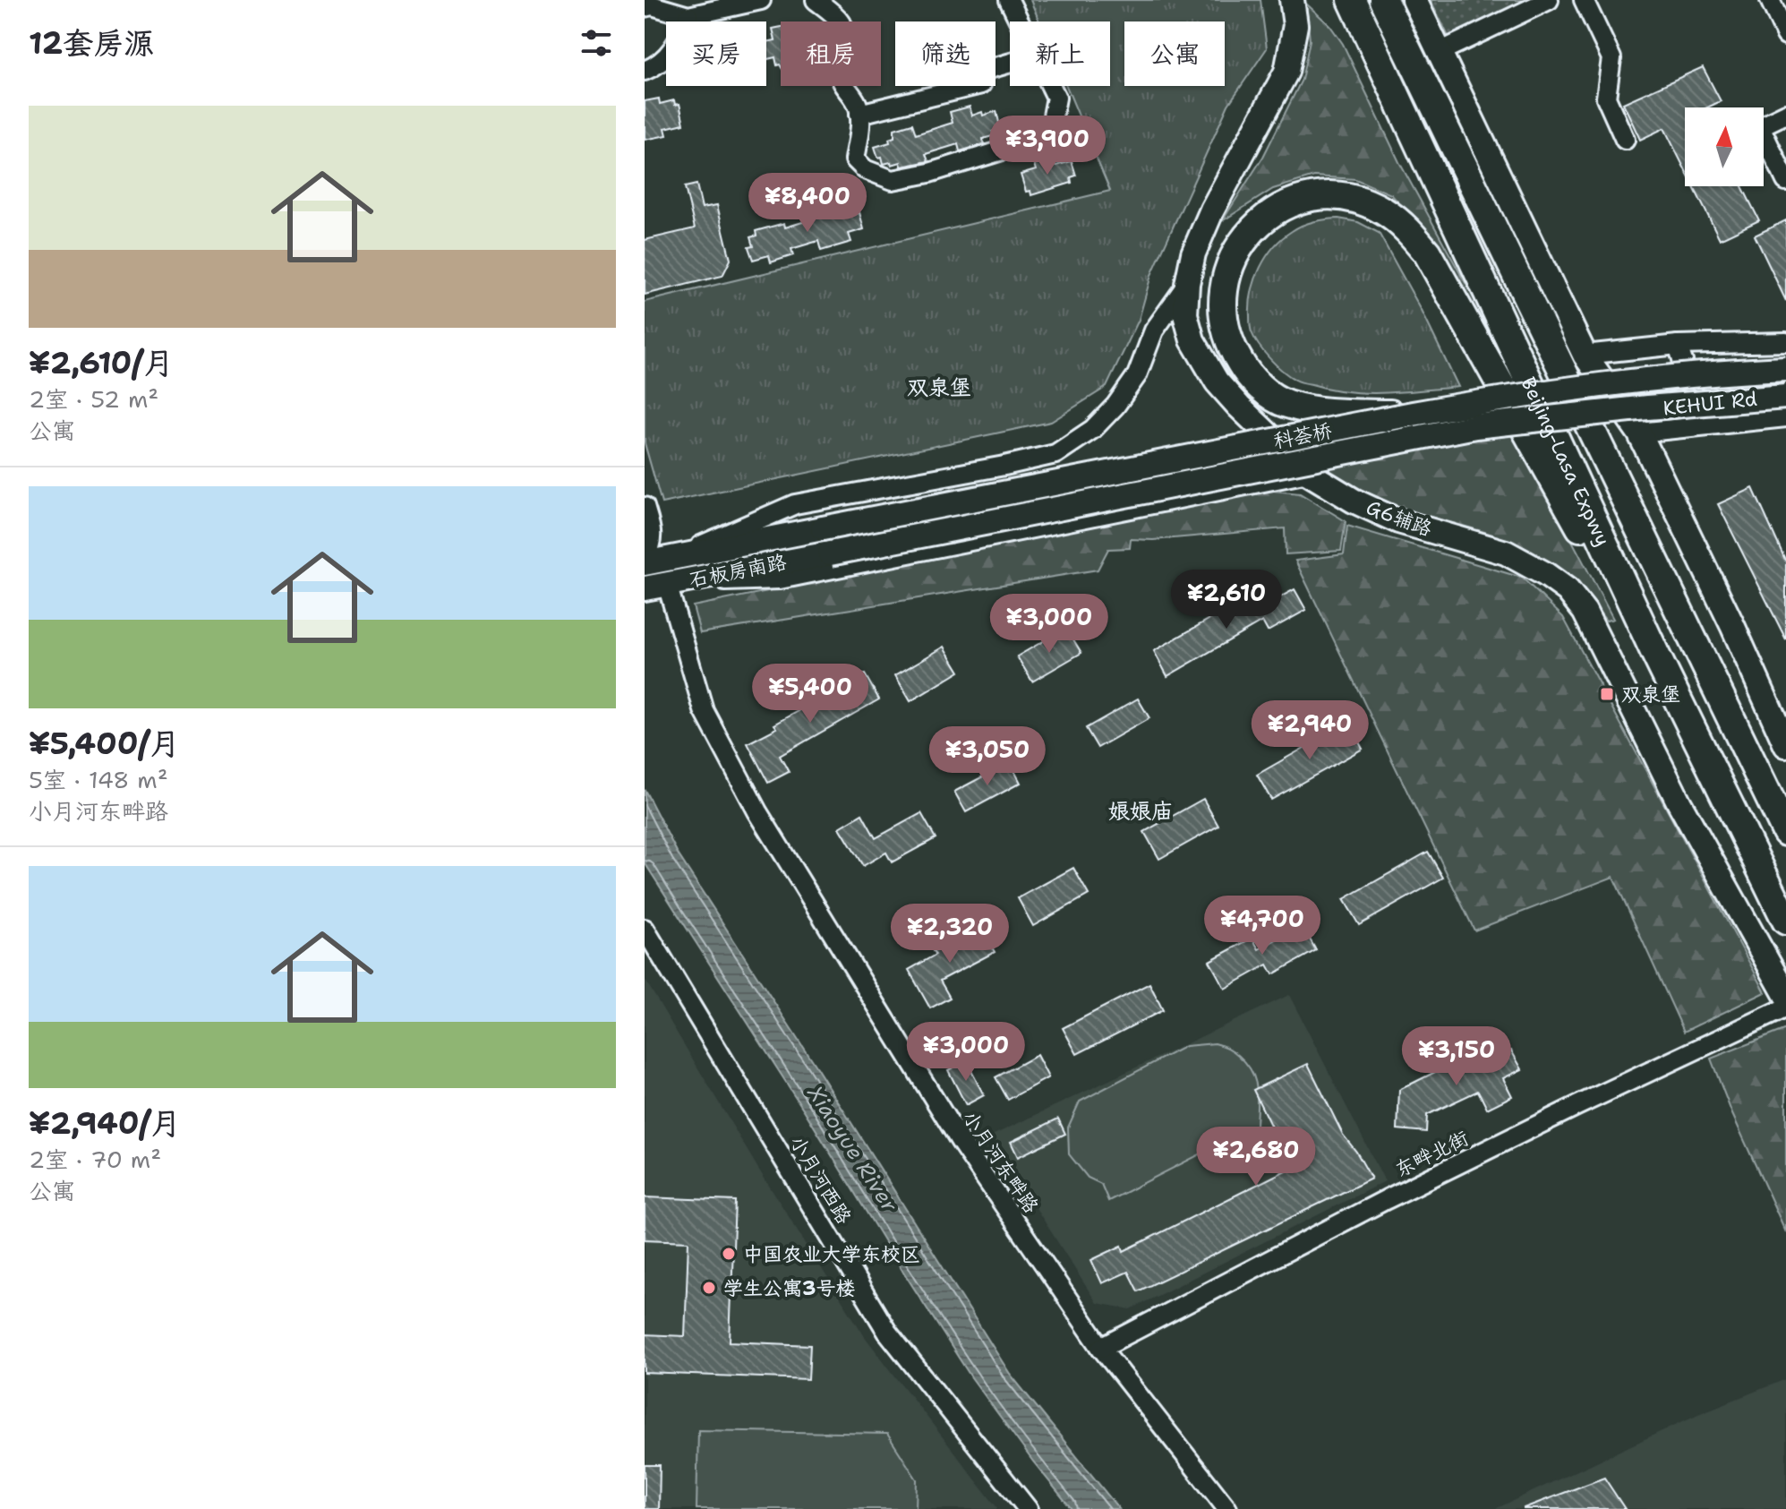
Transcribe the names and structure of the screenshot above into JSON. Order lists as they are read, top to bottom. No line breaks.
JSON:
{"streets":{"highway":["Beijing-Lasa Expwy"],"main road":["科荟桥","G6辅路","石板房南路"],"street":["KEHUI Rd","东畔北街","小月河东畔路","小月河西路"]},"crossings":[["科荟桥","石板房南路"],["石板房南路","小月河东畔路"],["东畔北街","小月河东畔路"]],"districts":["双泉堡","娘娘庙"],"water":["Xiaoyue River"],"places":{"transit":["双泉堡"],"other":["中国农业大学东校区","学生公寓3号楼"]},"north":"top","page":{"heading":"12套房源","chip":["买房","租房","筛选","新上","公寓"],"list":[{"name":"¥2,610/月","note":"2室 · 52 m² · 公寓"},{"name":"¥5,400/月","note":"5室 · 148 m² · 小月河东畔路"},{"name":"¥2,940/月","note":"2室 · 70 m² · 公寓"}],"price":["¥3,900","¥8,400","¥2,610","¥3,000","¥5,400","¥2,940","¥3,050","¥4,700","¥2,320","¥3,000","¥3,150","¥2,680"]}}
